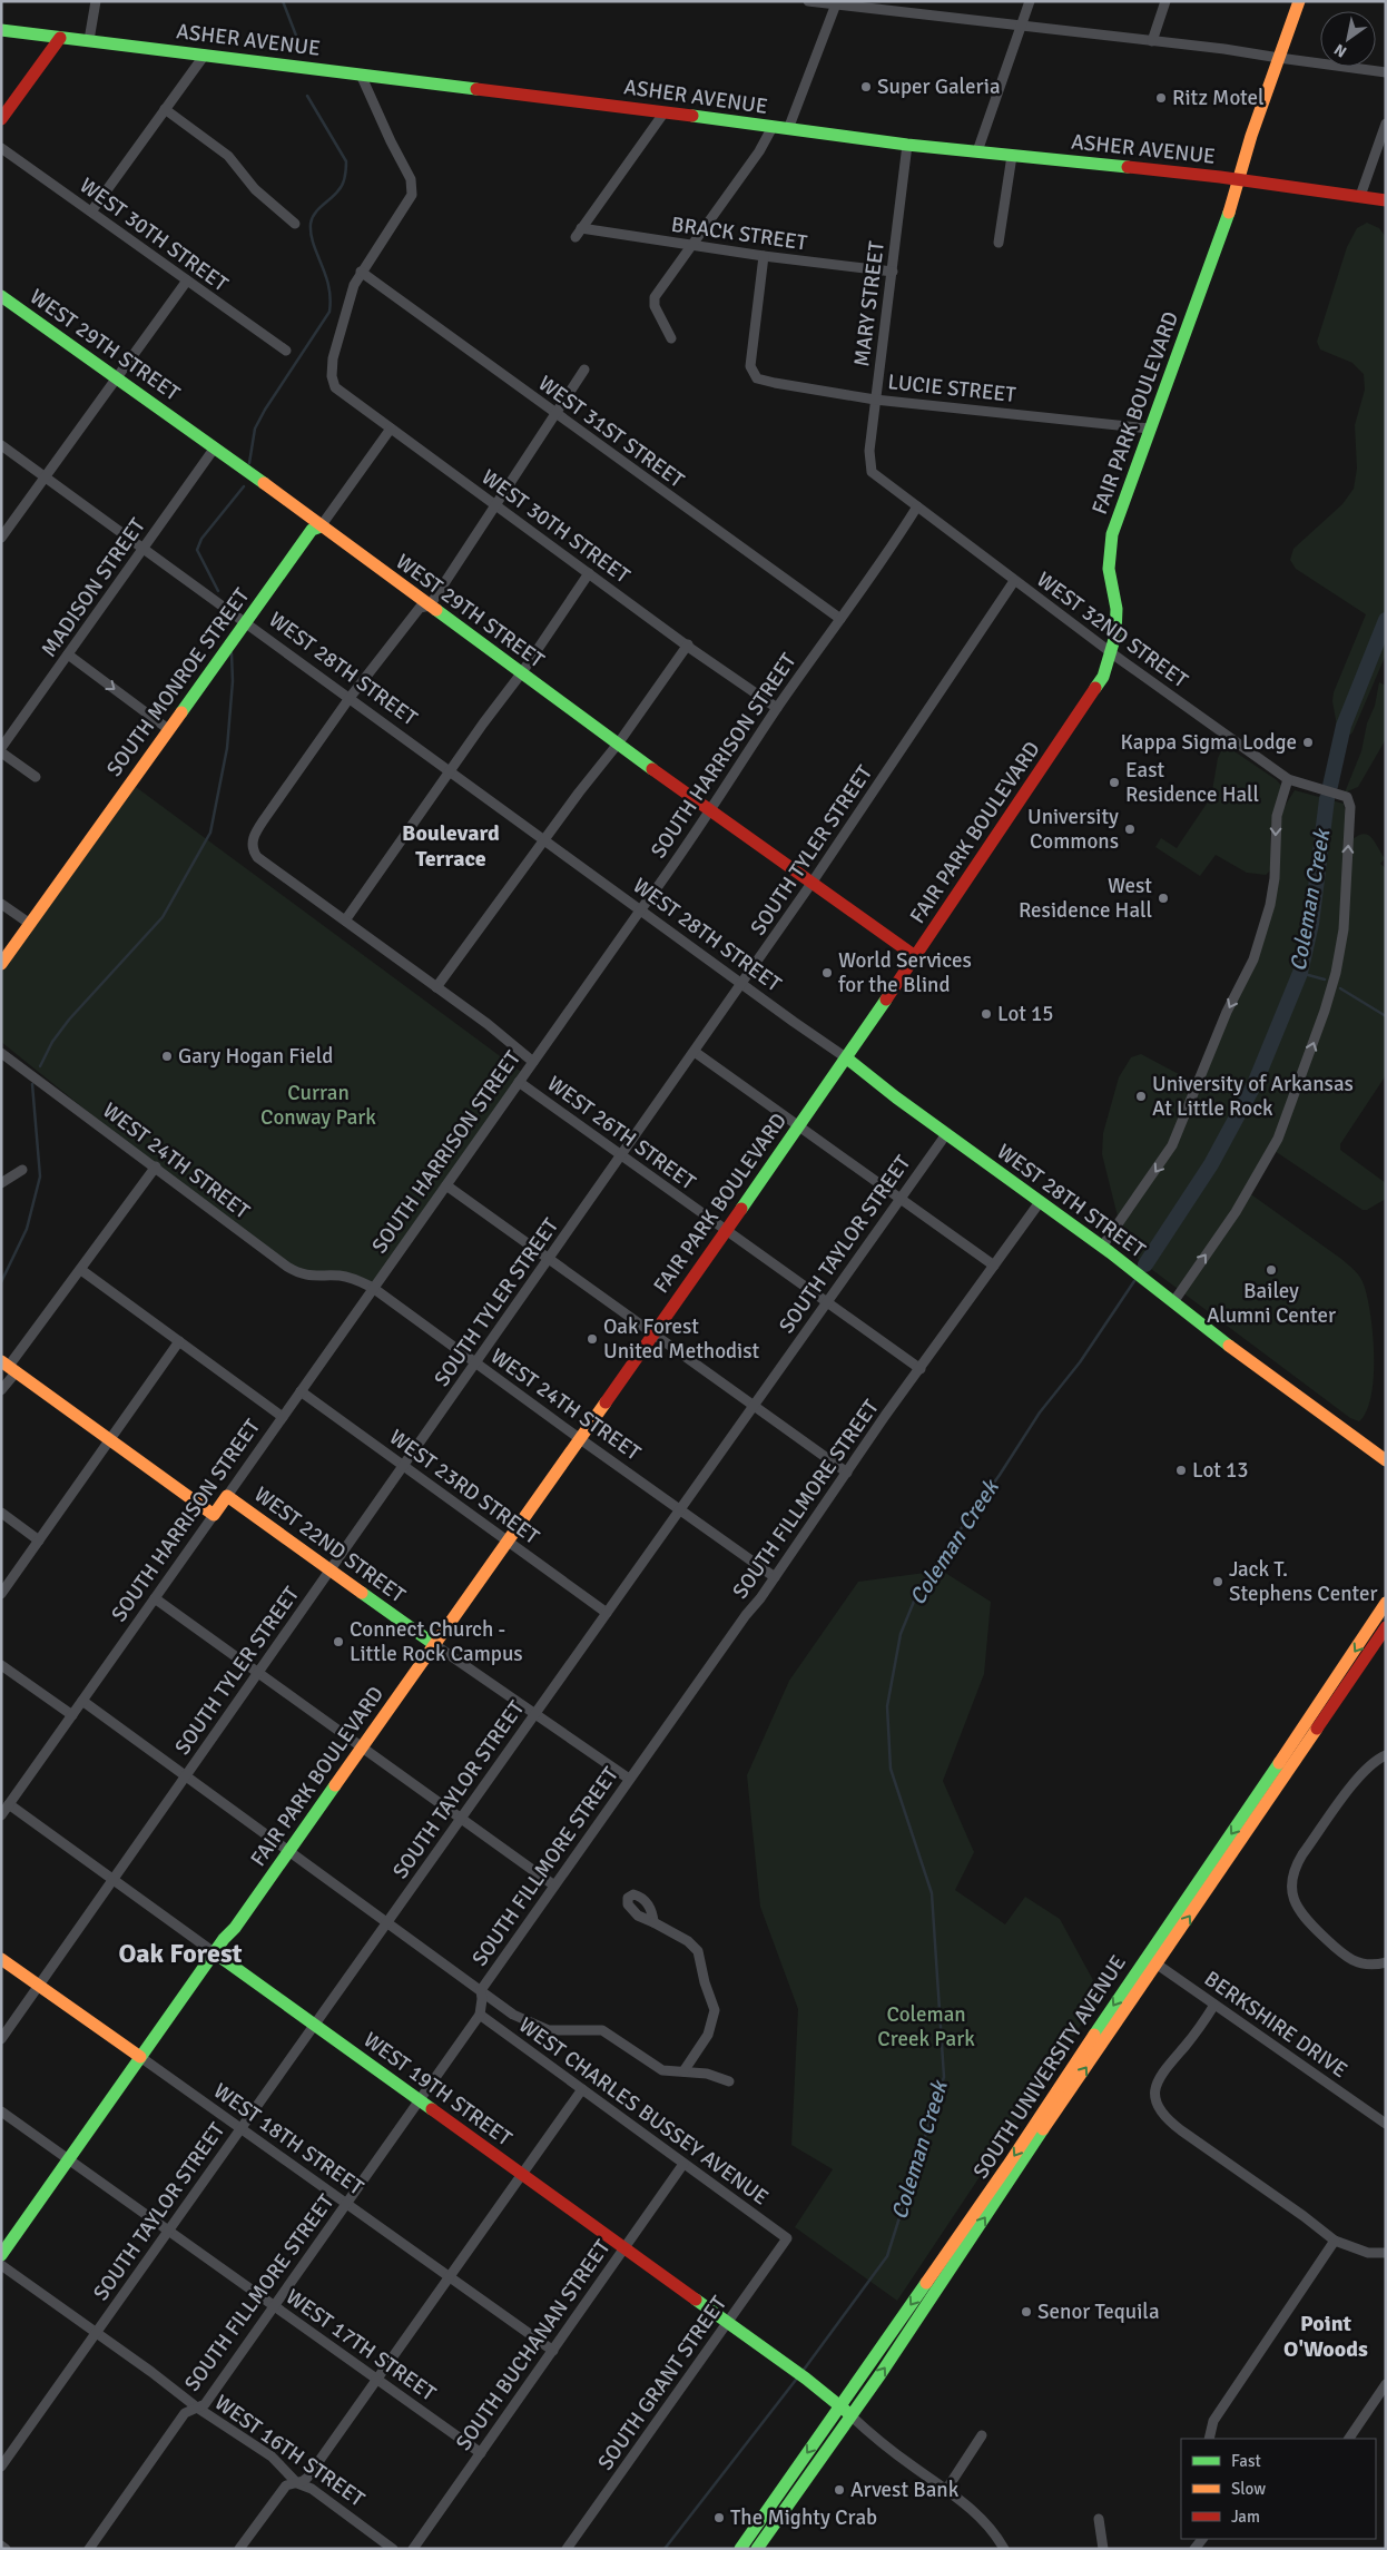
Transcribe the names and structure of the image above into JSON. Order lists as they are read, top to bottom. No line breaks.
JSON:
{"streets":{"street":["ASHER AVENUE","BRACK STREET","WEST 30TH STREET","MARY STREET","WEST 29TH STREET","LUCIE STREET","FAIR PARK BOULEVARD","WEST 31ST STREET","MADISON STREET","WEST 32ND STREET","WEST 28TH STREET","SOUTH MONROE STREET","SOUTH HARRISON STREET","SOUTH TYLER STREET","WEST 26TH STREET","WEST 24TH STREET","SOUTH TAYLOR STREET","WEST 23RD STREET","SOUTH FILLMORE STREET","WEST 22ND STREET","BERKSHIRE DRIVE","SOUTH UNIVERSITY AVENUE","WEST 19TH STREET","WEST CHARLES BUSSEY AVENUE","WEST 18TH STREET","WEST 17TH STREET","SOUTH BUCHANAN STREET","SOUTH GRANT STREET","WEST 16TH STREET"]},"crossings":[["ASHER AVENUE","BRACK STREET"],["ASHER AVENUE","MARY STREET"],["ASHER AVENUE","FAIR PARK BOULEVARD"],["BRACK STREET","MARY STREET"],["BRACK STREET","LUCIE STREET"],["WEST 30TH STREET","WEST 31ST STREET"],["WEST 30TH STREET","SOUTH MONROE STREET"],["WEST 30TH STREET","SOUTH HARRISON STREET"],["MARY STREET","LUCIE STREET"],["MARY STREET","WEST 32ND STREET"],["WEST 29TH STREET","FAIR PARK BOULEVARD"],["WEST 29TH STREET","MADISON STREET"],["WEST 29TH STREET","SOUTH MONROE STREET"],["WEST 29TH STREET","SOUTH HARRISON STREET"],["WEST 29TH STREET","SOUTH TYLER STREET"],["LUCIE STREET","FAIR PARK BOULEVARD"],["FAIR PARK BOULEVARD","WEST 32ND STREET"],["FAIR PARK BOULEVARD","WEST 28TH STREET"],["FAIR PARK BOULEVARD","WEST 26TH STREET"],["FAIR PARK BOULEVARD","WEST 24TH STREET"],["FAIR PARK BOULEVARD","WEST 23RD STREET"],["FAIR PARK BOULEVARD","WEST 22ND STREET"],["FAIR PARK BOULEVARD","WEST 19TH STREET"],["FAIR PARK BOULEVARD","WEST 18TH STREET"],["FAIR PARK BOULEVARD","WEST 17TH STREET"],["WEST 31ST STREET","SOUTH HARRISON STREET"],["MADISON STREET","WEST 28TH STREET"],["WEST 32ND STREET","WEST 28TH STREET"],["WEST 32ND STREET","SOUTH HARRISON STREET"],["WEST 32ND STREET","SOUTH TYLER STREET"],["WEST 28TH STREET","SOUTH MONROE STREET"],["WEST 28TH STREET","SOUTH HARRISON STREET"],["WEST 28TH STREET","SOUTH TYLER STREET"],["WEST 28TH STREET","WEST 26TH STREET"],["WEST 28TH STREET","SOUTH TAYLOR STREET"],["WEST 28TH STREET","SOUTH FILLMORE STREET"],["SOUTH HARRISON STREET","WEST 26TH STREET"],["SOUTH HARRISON STREET","WEST 24TH STREET"],["SOUTH HARRISON STREET","WEST 23RD STREET"],["SOUTH HARRISON STREET","WEST 22ND STREET"],["SOUTH HARRISON STREET","WEST 19TH STREET"],["SOUTH TYLER STREET","WEST 26TH STREET"],["SOUTH TYLER STREET","WEST 24TH STREET"],["SOUTH TYLER STREET","WEST 23RD STREET"],["SOUTH TYLER STREET","WEST 22ND STREET"],["SOUTH TYLER STREET","WEST 19TH STREET"],["SOUTH TYLER STREET","WEST 18TH STREET"],["WEST 26TH STREET","SOUTH TAYLOR STREET"],["WEST 26TH STREET","SOUTH FILLMORE STREET"],["WEST 24TH STREET","SOUTH TAYLOR STREET"],["WEST 24TH STREET","SOUTH FILLMORE STREET"],["SOUTH TAYLOR STREET","WEST 23RD STREET"],["SOUTH TAYLOR STREET","WEST 22ND STREET"],["SOUTH TAYLOR STREET","WEST 19TH STREET"],["SOUTH TAYLOR STREET","WEST 18TH STREET"],["SOUTH TAYLOR STREET","WEST 17TH STREET"],["SOUTH TAYLOR STREET","WEST 16TH STREET"],["SOUTH FILLMORE STREET","WEST 22ND STREET"],["SOUTH FILLMORE STREET","WEST 19TH STREET"],["SOUTH FILLMORE STREET","WEST CHARLES BUSSEY AVENUE"],["SOUTH FILLMORE STREET","WEST 18TH STREET"],["SOUTH FILLMORE STREET","WEST 17TH STREET"],["SOUTH FILLMORE STREET","WEST 16TH STREET"],["BERKSHIRE DRIVE","SOUTH UNIVERSITY AVENUE"],["SOUTH UNIVERSITY AVENUE","WEST 19TH STREET"],["WEST 19TH STREET","SOUTH BUCHANAN STREET"],["WEST 19TH STREET","SOUTH GRANT STREET"],["WEST CHARLES BUSSEY AVENUE","SOUTH BUCHANAN STREET"],["WEST CHARLES BUSSEY AVENUE","SOUTH GRANT STREET"],["WEST 18TH STREET","SOUTH BUCHANAN STREET"],["WEST 17TH STREET","SOUTH BUCHANAN STREET"]],"districts":["Boulevard Terrace","Oak Forest","Point O'Woods"],"water":["Coleman Creek"],"parks":["Curran Conway Park","Coleman Creek Park"],"places":["Super Galeria","Ritz Motel","Kappa Sigma Lodge","East Residence Hall","University Commons","West Residence Hall","World Services for the Blind","Lot 15","Gary Hogan Field","University of Arkansas At Little Rock","Bailey Alumni Center","Oak Forest United Methodist","Lot 13","Jack T. Stephens Center","Connect Church - Little Rock Campus","Senor Tequila","Arvest Bank","The Mighty Crab"],"legend":["Fast","Slow","Jam"],"north":"bottom left"}
